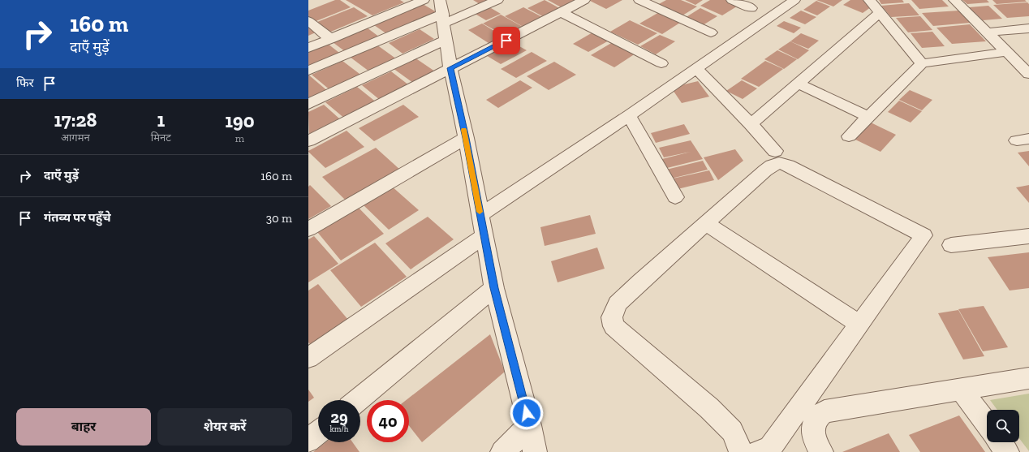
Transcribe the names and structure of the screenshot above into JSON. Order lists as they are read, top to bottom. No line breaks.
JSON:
{"page":{"turn":["160 m","दाएँ मुड़ें"],"then":"फिर","eta":["17:28","आगमन","1","मिनट","190","m"],"list":[{"name":"दाएँ मुड़ें","value":"160 m"},{"name":"गंतव्य पर पहुँचे","value":"30 m"}],"speed":"29 km/h","limit":"40","buttons":["बाहर","शेयर करें"]}}
